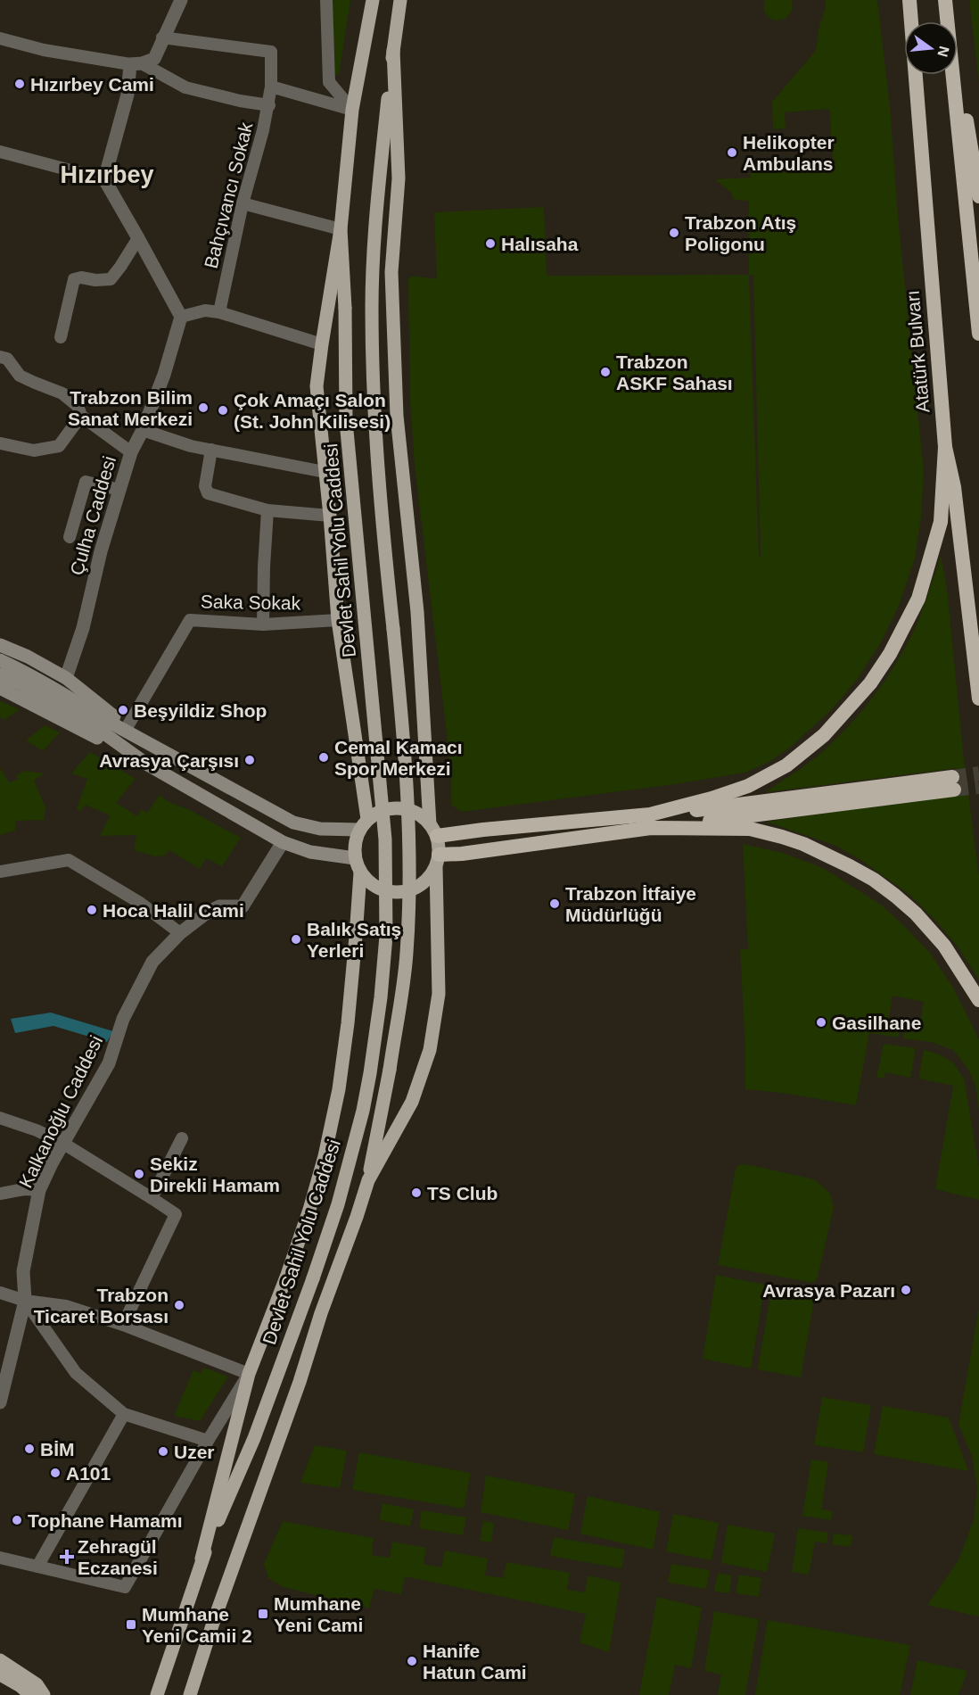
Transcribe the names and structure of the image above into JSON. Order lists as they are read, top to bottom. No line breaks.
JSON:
{"streets":{"highway":["Atatürk Bulvarı"],"main road":["Devlet Sahil Yolu Caddesi"],"street":["Bahçıvancı Sokak","Çulha Caddesi","Saka Sokak","Kalkanoğlu Caddesi"]},"districts":["Hızırbey"],"places":{"other":["Hızırbey Cami","Helikopter Ambulans","Trabzon Atış Poligonu","Halısaha","Trabzon ASKF Sahası","Trabzon Bilim Sanat Merkezi","Çok Amaçı Salon (St. John Kilisesi)","Beşyildiz Shop","Cemal Kamacı Spor Merkezi","Avrasya Çarşısı","Trabzon İtfaiye Müdürlüğü","Hoca Halil Cami","Balık Satış Yerleri","Gasilhane","Sekiz Direkli Hamam","TS Club","Avrasya Pazarı","Trabzon Ticaret Borsası","BİM","Uzer","A101","Tophane Hamamı","Hanife Hatun Cami"],"health":["Zehragül Eczanesi"],"transit":["Mumhane Yeni Cami","Mumhane Yeni Camii 2"]},"north":"right"}
